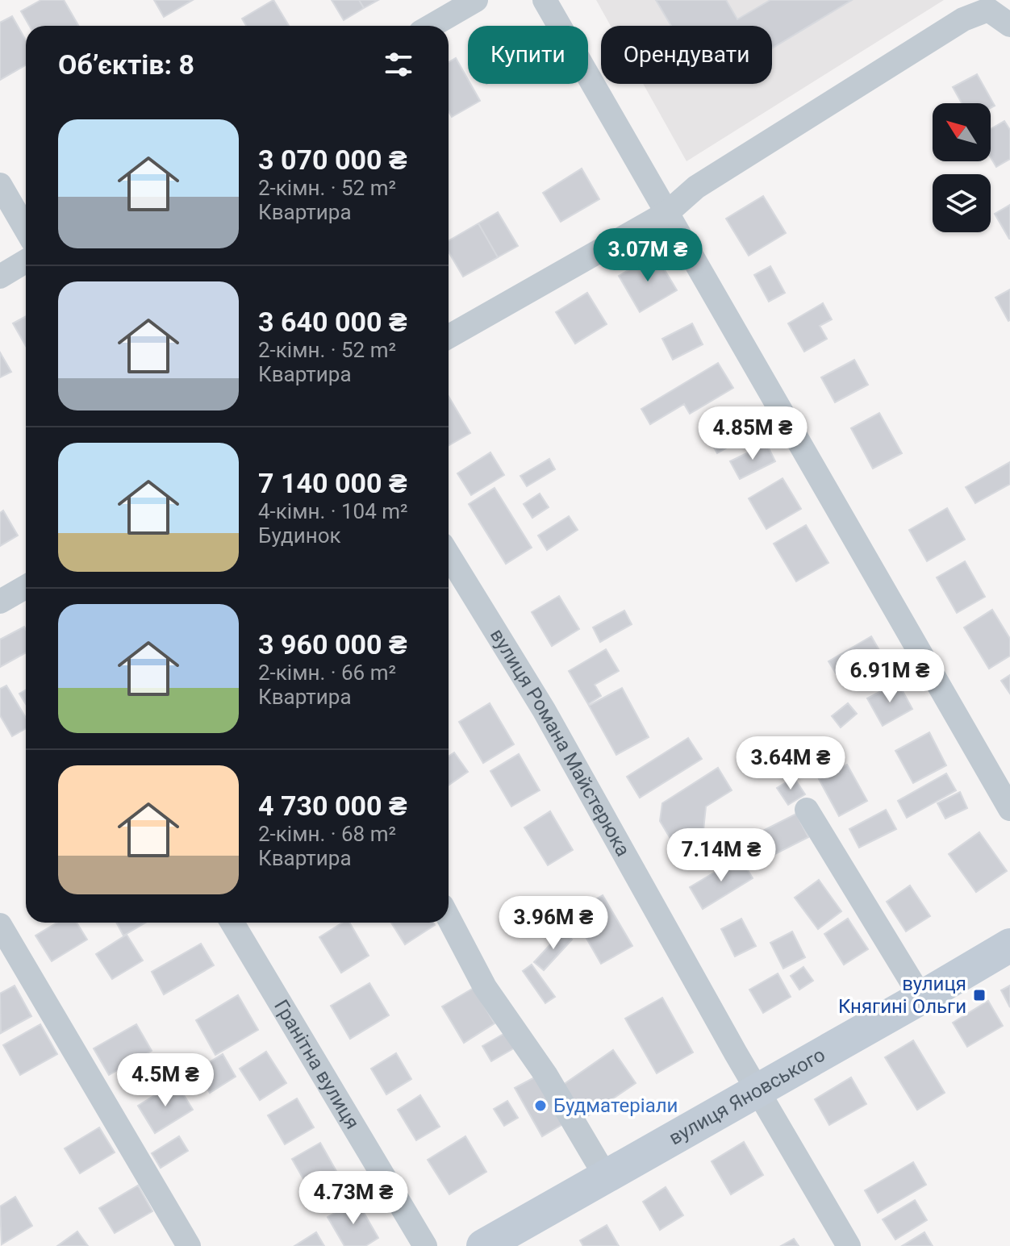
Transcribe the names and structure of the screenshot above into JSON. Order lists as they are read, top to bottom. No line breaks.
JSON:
{"streets":{"main road":["вулиця Яновського"],"street":["вулиця Романа Майстерюка","Гранітна вулиця"]},"crossings":[["вулиця Романа Майстерюка","вулиця Яновського"]],"places":{"transit":["вулиця Княгині Ольги"],"other":["Будматеріали"]},"north":"top left","page":{"chip":["Купити","Орендувати"],"heading":"Об’єктів: 8","list":[{"name":"3 070 000 ₴","note":"2-кімн. · 52 m² · Квартира"},{"name":"3 640 000 ₴","note":"2-кімн. · 52 m² · Квартира"},{"name":"7 140 000 ₴","note":"4-кімн. · 104 m² · Будинок"},{"name":"3 960 000 ₴","note":"2-кімн. · 66 m² · Квартира"},{"name":"4 730 000 ₴","note":"2-кімн. · 68 m² · Квартира"}],"price":["3.07M ₴","4.85M ₴","6.91M ₴","3.64M ₴","7.14M ₴","3.96M ₴","4.5M ₴","4.73M ₴"]}}
